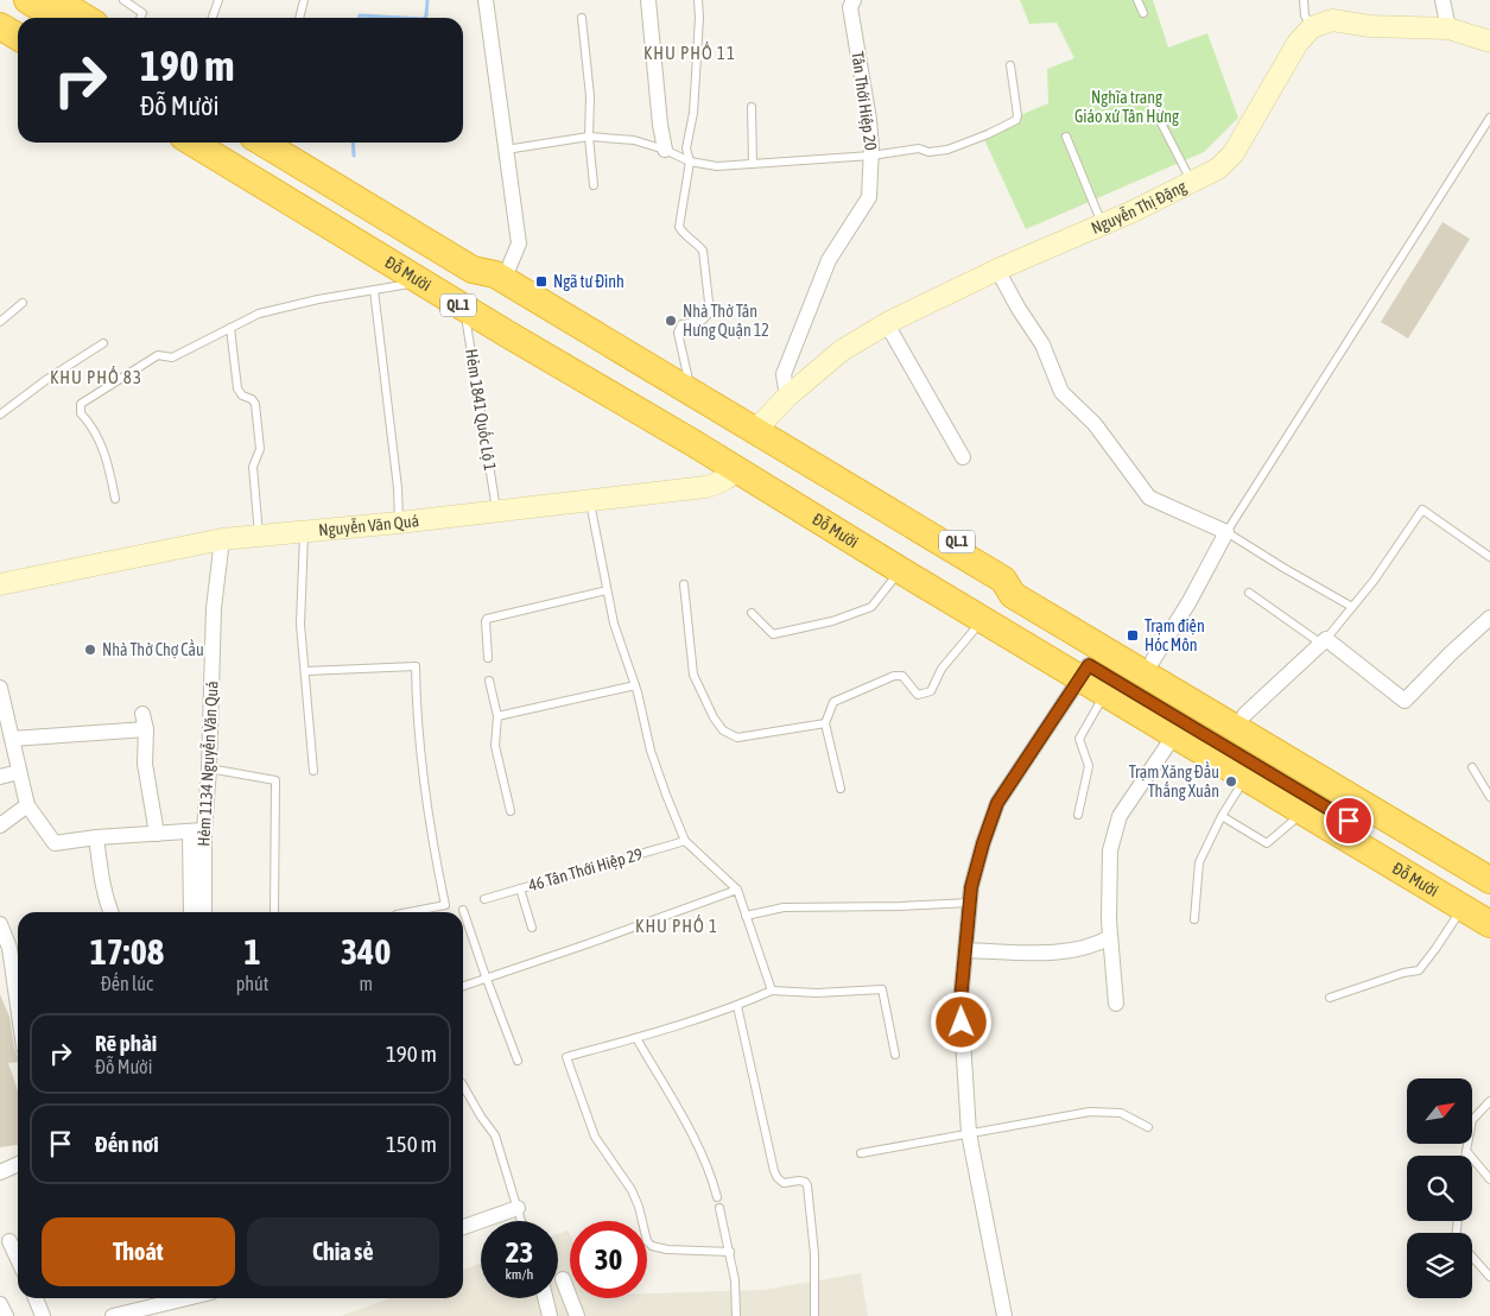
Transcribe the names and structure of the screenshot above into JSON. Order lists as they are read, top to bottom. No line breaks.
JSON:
{"streets":{"highway":["Đỗ Mười","QL.1"],"street":["Tân Thới Hiệp 20","Nguyễn Thị Đặng","Nguyễn Văn Quá","Hẻm 1134 Nguyễn Văn Quá"],"lane":["Hẻm 1841 Quốc Lộ 1","46 Tân Thới Hiệp 29"]},"crossings":[["Tân Thới Hiệp 20","Nguyễn Thị Đặng"],["Nguyễn Thị Đặng","QL.1"],["Đỗ Mười","Hẻm 1841 Quốc Lộ 1"],["Đỗ Mười","Nguyễn Văn Quá"],["Hẻm 1841 Quốc Lộ 1","Nguyễn Văn Quá"],["Nguyễn Văn Quá","Hẻm 1134 Nguyễn Văn Quá"]],"districts":["KHU PHỐ 11","KHU PHỐ 83","KHU PHỐ 1"],"parks":["Nghĩa trang Giáo xứ Tân Hưng"],"places":{"transit":["Ngã tư Đình","Trạm điện Hóc Môn"],"other":["Nhà Thờ Tân Hưng Quận 12","Nhà Thờ Chợ Cầu","Trạm Xăng Đầu Thắng Xuân"]},"north":"top right","page":{"turn":["190 m","Đỗ Mười"],"eta":["17:08","Đến lúc","1","phút","340","m"],"list":[{"name":"Rẽ phải","note":"Đỗ Mười","value":"190 m"},{"name":"Đến nơi","value":"150 m"}],"buttons":["Thoát","Chia sẻ"],"speed":"23 km/h","limit":"30"}}
